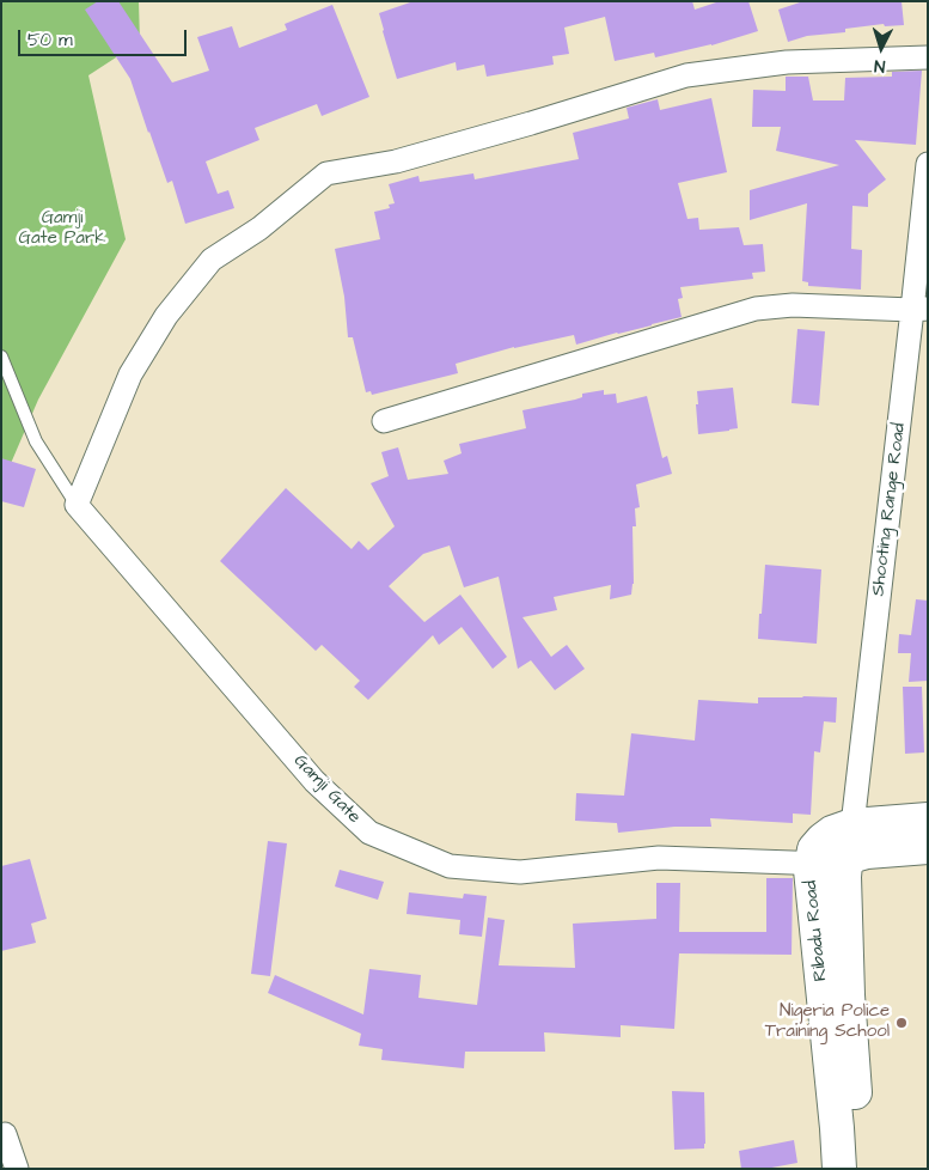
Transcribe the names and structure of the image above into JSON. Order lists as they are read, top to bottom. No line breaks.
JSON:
{"streets":{"main road":["Ribadu Road"],"street":["Shooting Range Road","Gamji Gate"]},"crossings":[["Shooting Range Road","Ribadu Road"],["Gamji Gate","Ribadu Road"]],"parks":["Gamji Gate Park"],"places":["Nigeria Police Training School"],"scale_bar":"50 m","north":"bottom"}
